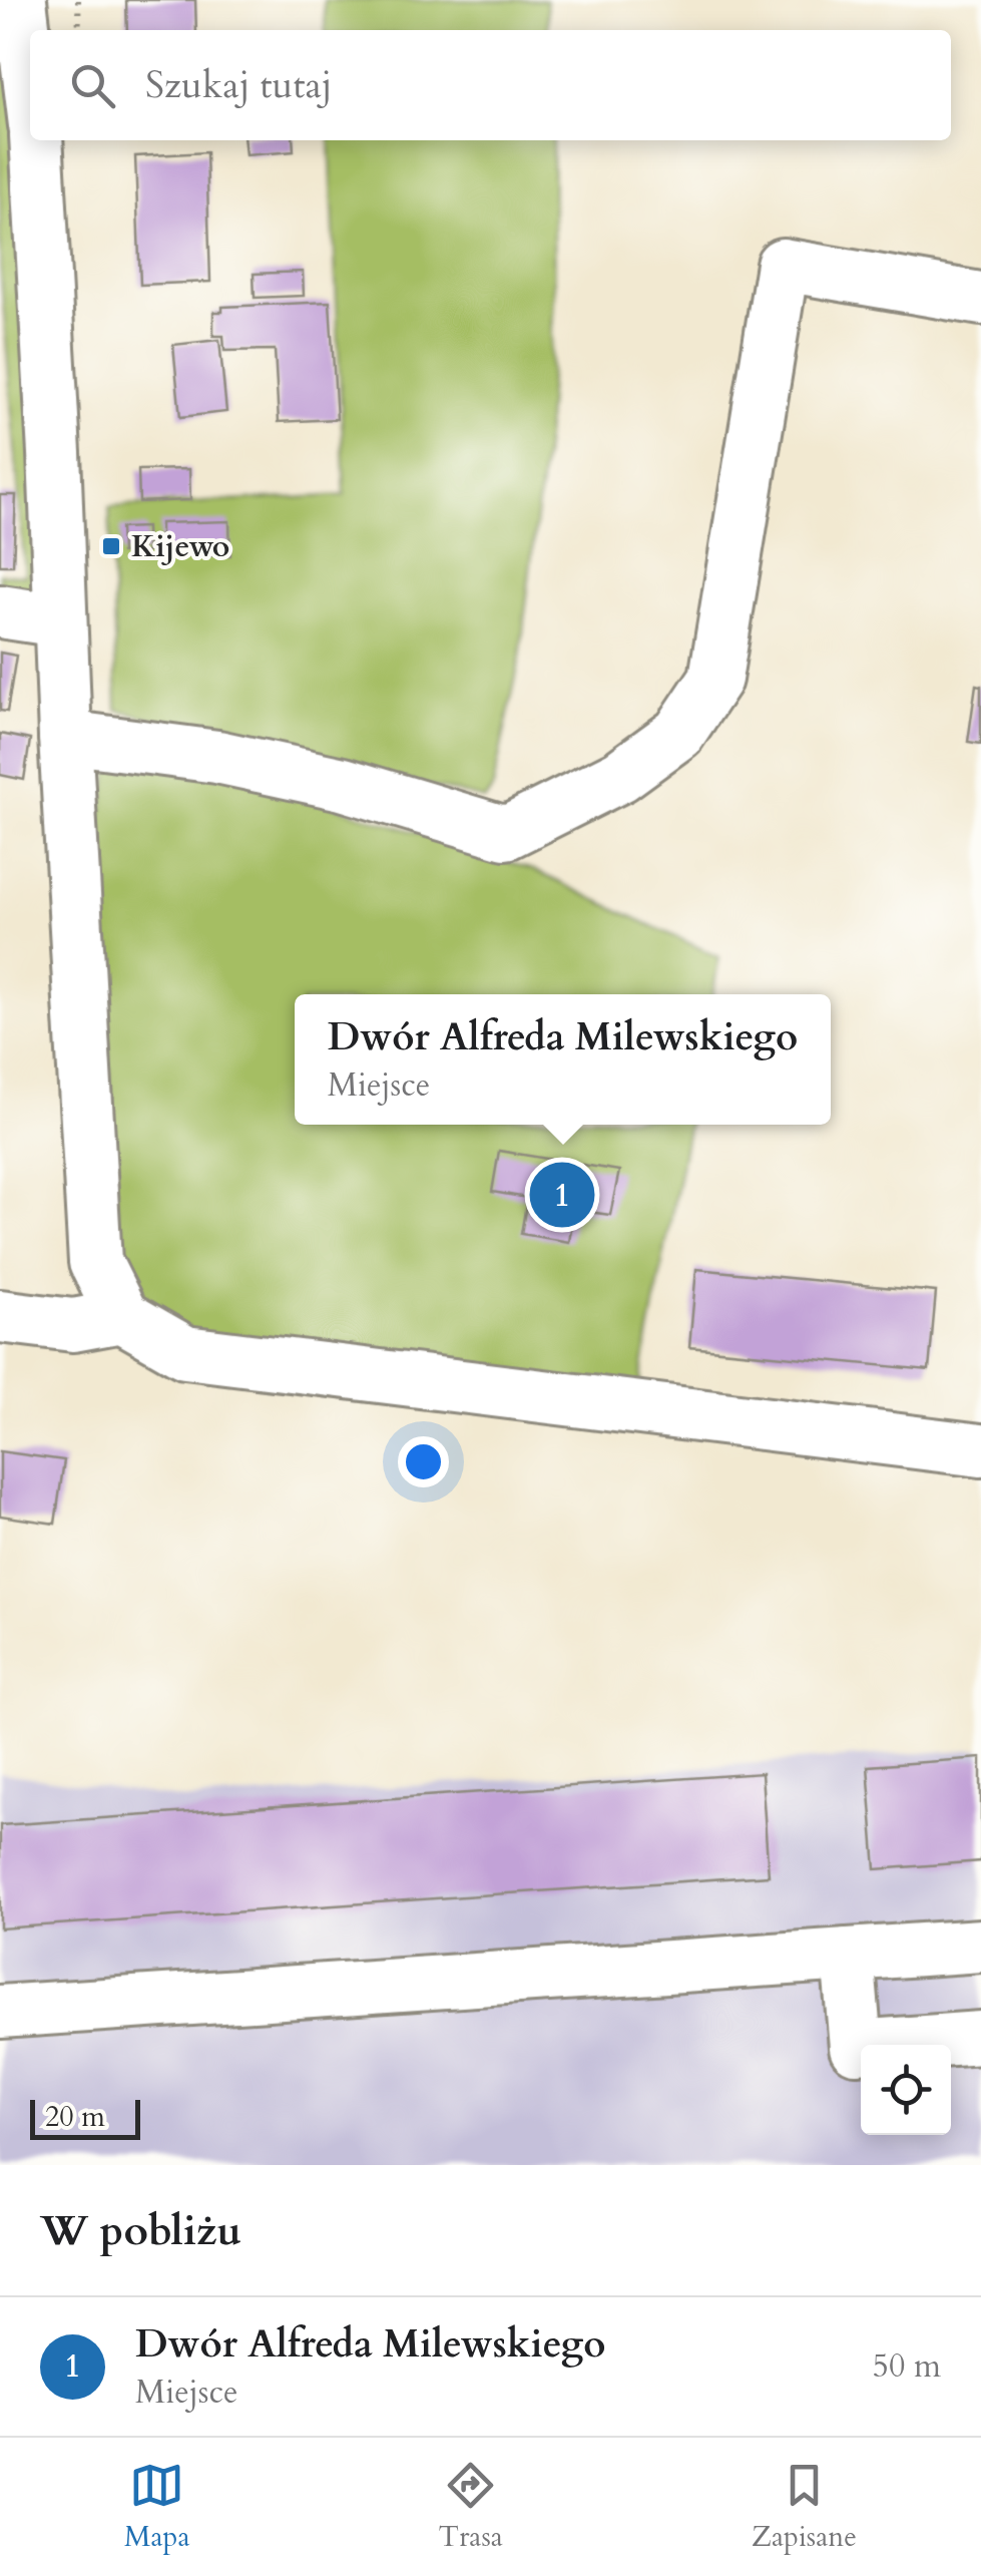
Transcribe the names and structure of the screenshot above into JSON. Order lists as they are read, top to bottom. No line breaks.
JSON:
{"places":{"transit":["Kijewo"]},"scale_bar":"20 m","page":{"search":"Szukaj tutaj","popup":["Dwór Alfreda Milewskiego","Miejsce"],"pins":"1","scale":"20 m","heading":"W pobliżu","list":[{"mark":"1","name":"Dwór Alfreda Milewskiego","note":"Miejsce","value":"50 m"}],"nav":["Mapa","Trasa","Zapisane"]}}
